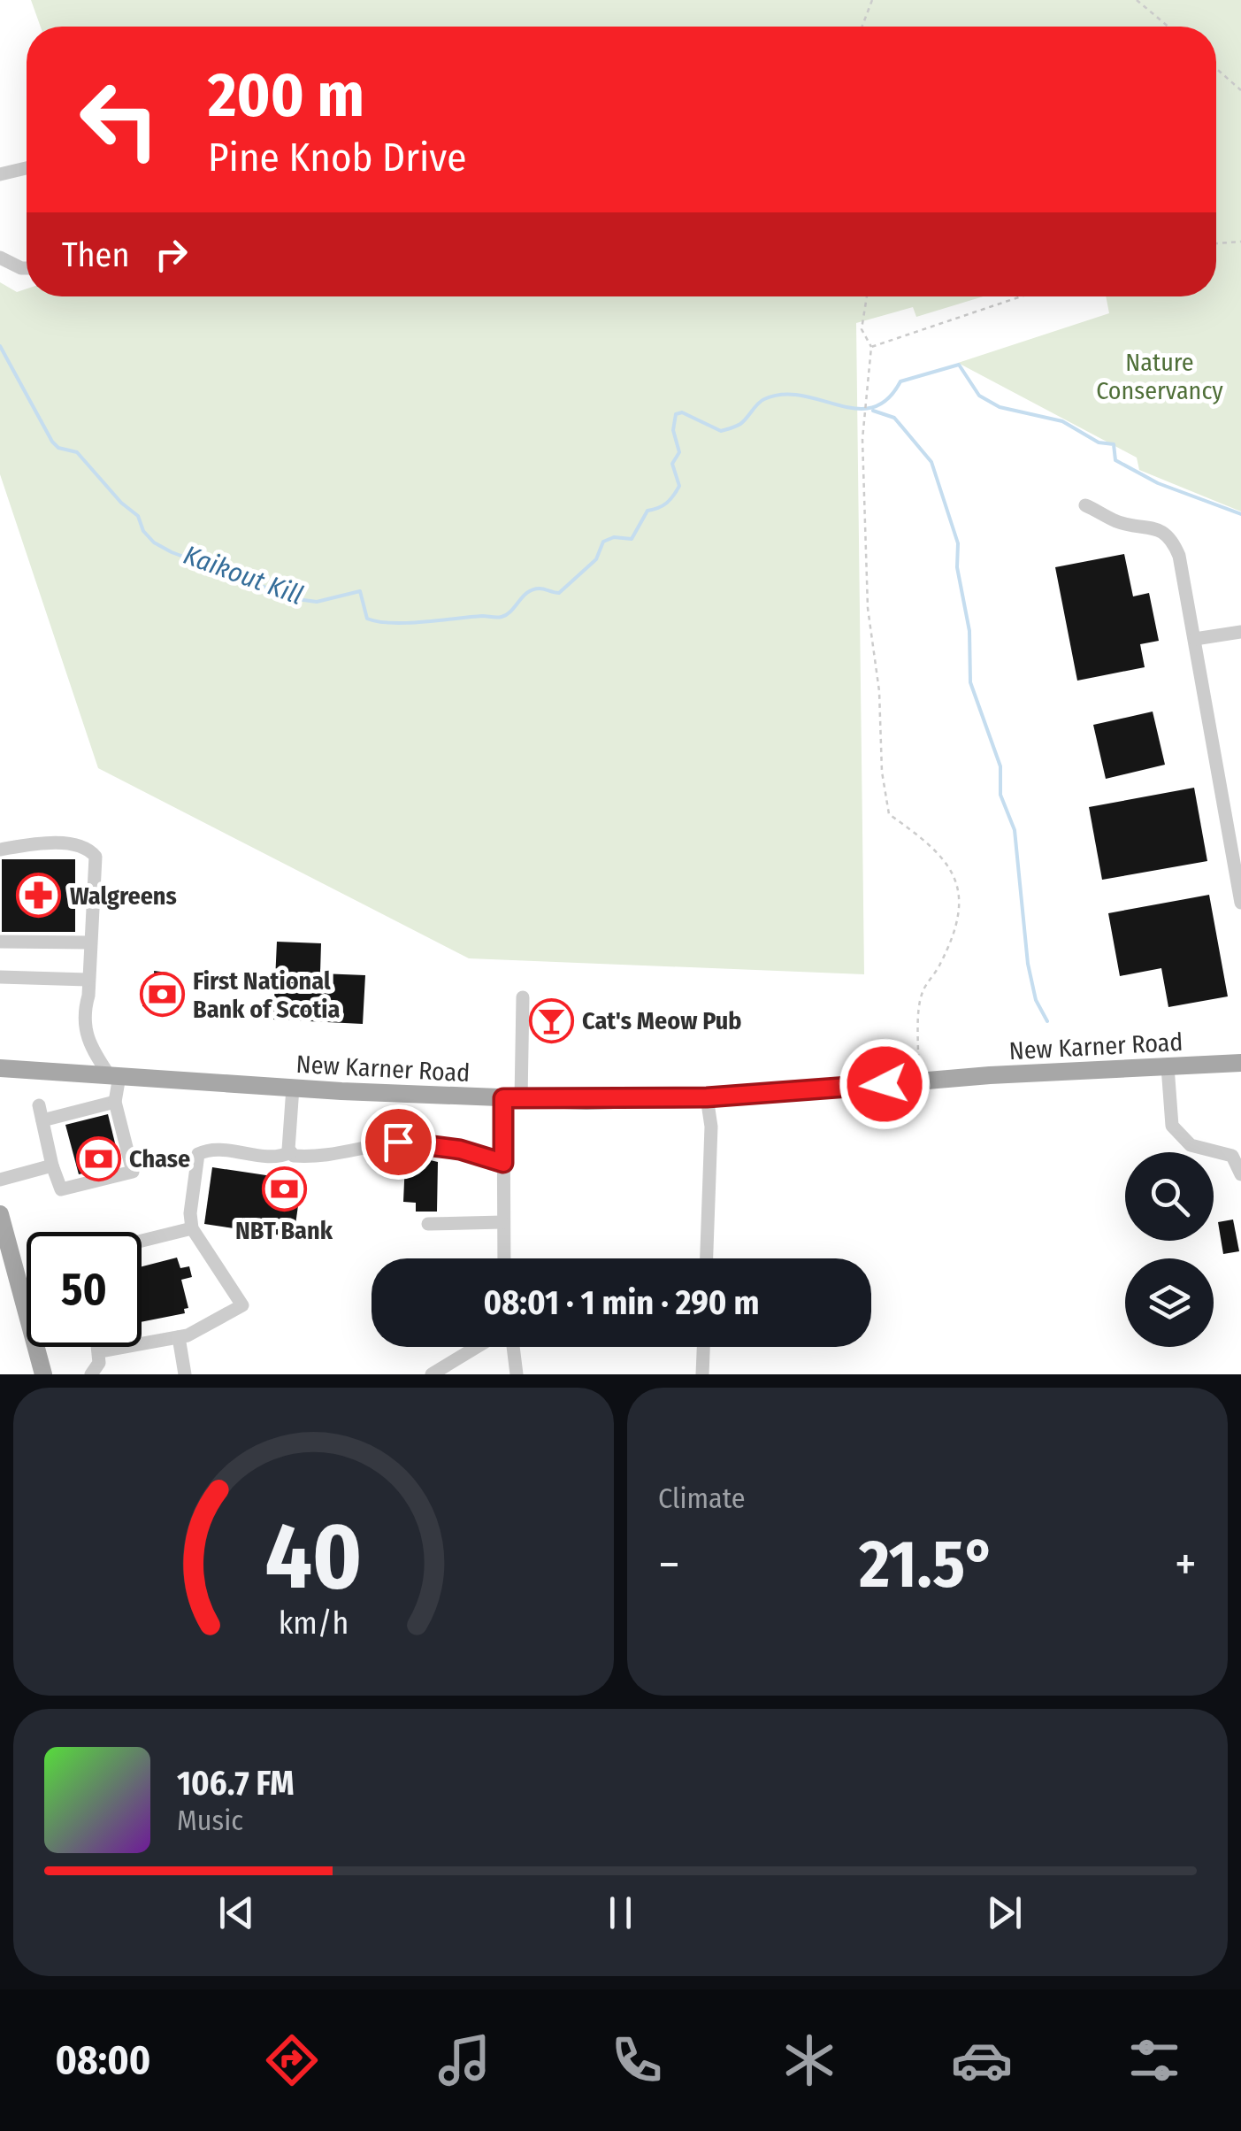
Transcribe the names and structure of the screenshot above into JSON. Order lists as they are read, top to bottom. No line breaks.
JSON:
{"streets":{"main road":["New Karner Road"]},"water":["Kaikout Kill"],"parks":["Nature Conservancy"],"places":{"pharmacy":["Walgreens"],"bank":["First National Bank of Scotia","Chase","NBT Bank"],"bar":["Cat's Meow Pub"]},"page":{"turn":["200 m","Pine Knob Drive"],"then":"Then","limit":"50","trip":"08:01 · 1 min · 290 m","tile":"Climate","heat":["−","21.5°","+"],"song":["106.7 FM","Music"],"tabs":"08:00","gauge":["40","km/h"]}}
